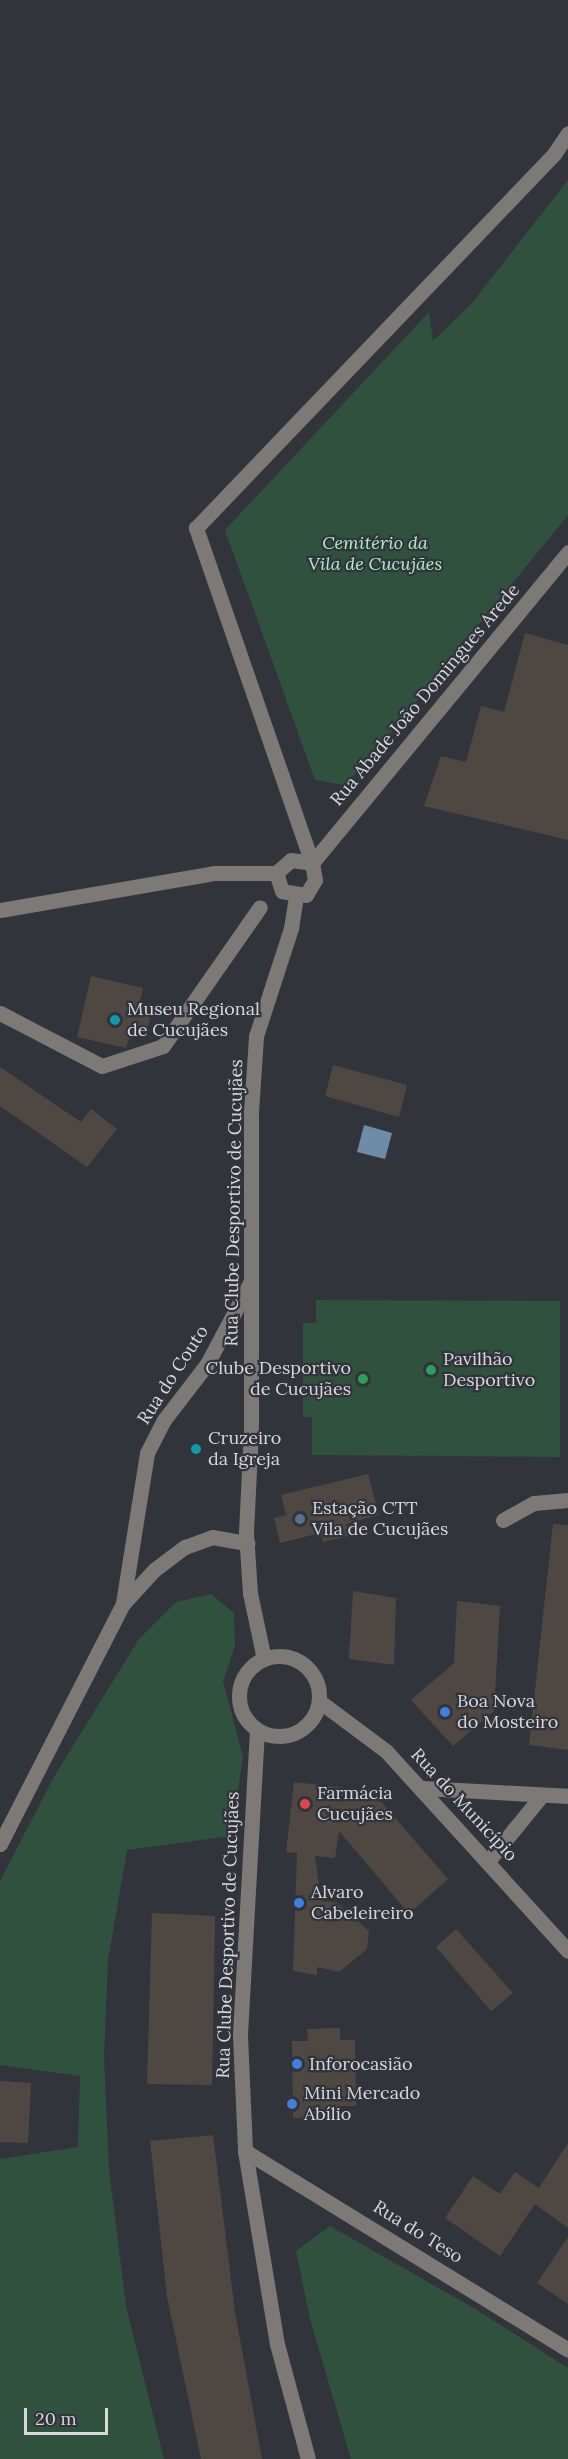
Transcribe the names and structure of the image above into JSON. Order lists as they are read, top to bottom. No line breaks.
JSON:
{"streets":{"street":["Rua Abade João Domingues Arede","Rua Clube Desportivo de Cucujães","Rua do Couto","Rua do Município","Rua do Teso"]},"crossings":[["Rua Abade João Domingues Arede","Rua Clube Desportivo de Cucujães"],["Rua Clube Desportivo de Cucujães","Rua do Couto"],["Rua Clube Desportivo de Cucujães","Rua do Município"],["Rua Clube Desportivo de Cucujães","Rua do Teso"]],"parks":["Cemitério da Vila de Cucujães"],"places":["Museu Regional de Cucujães","Pavilhão Desportivo","Clube Desportivo de Cucujães","Cruzeiro da Igreja","Estação CTT Vila de Cucujães","Boa Nova do Mosteiro","Farmácia Cucujães","Alvaro Cabeleireiro","Inforocasião","Mini Mercado Abílio"],"scale_bar":"20 m"}
